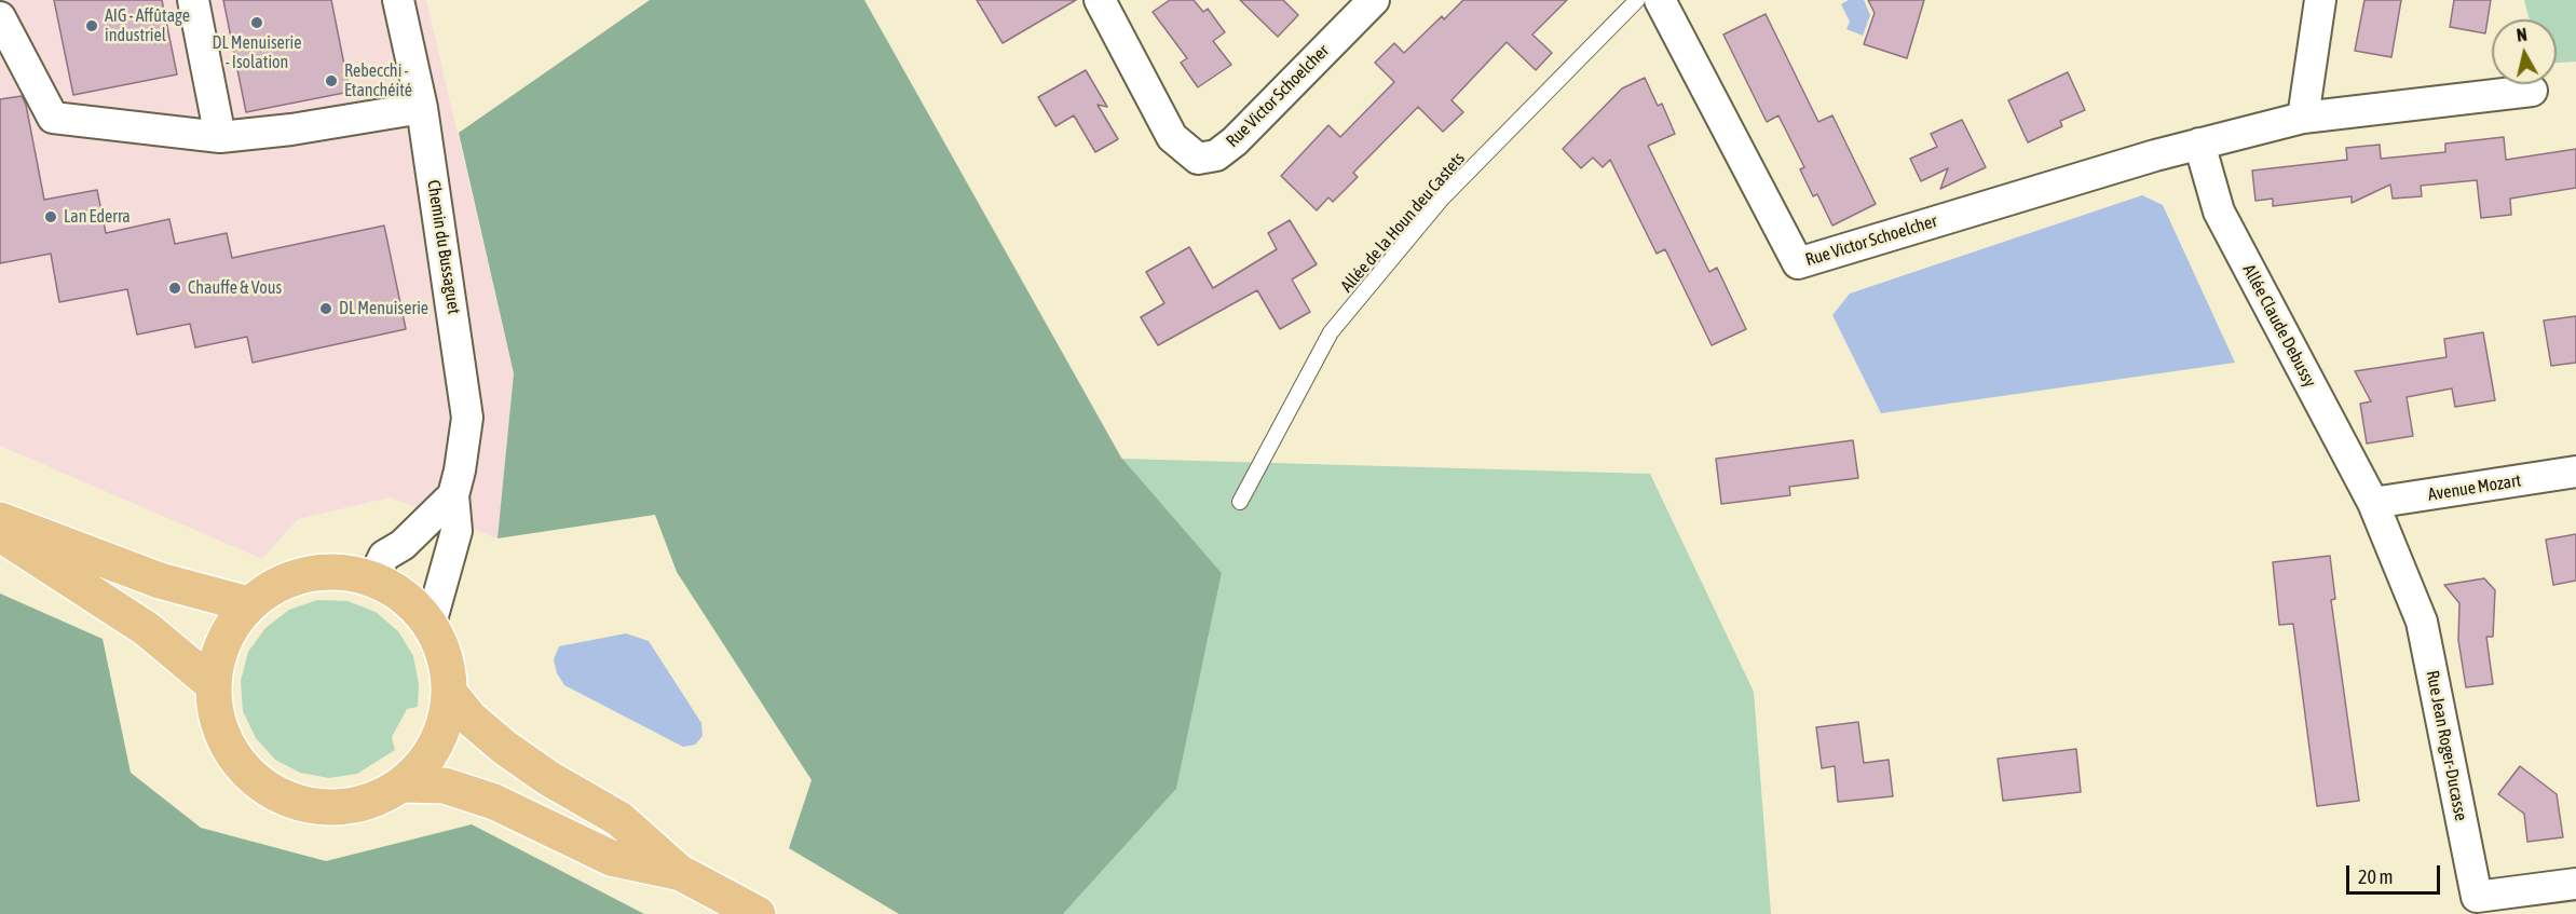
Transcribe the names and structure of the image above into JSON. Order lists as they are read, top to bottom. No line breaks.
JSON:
{"streets":{"street":["Rue Victor Schoelcher","Chemin du Bussaguet","Allée Claude Debussy","Avenue Mozart","Rue Jean Roger-Ducasse"],"lane":["Allée de la Houn deu Castets"]},"crossings":[["Rue Victor Schoelcher","Allée Claude Debussy"],["Allée Claude Debussy","Avenue Mozart"],["Allée Claude Debussy","Rue Jean Roger-Ducasse"],["Avenue Mozart","Rue Jean Roger-Ducasse"]],"places":["DL Menuiserie - Isolation","AIG - Affûtage industriel","Rebecchi - Etanchéité","Lan Ederra","Chauffe & Vous","DL Menuiserie"],"scale_bar":"20 m","north":"top"}
